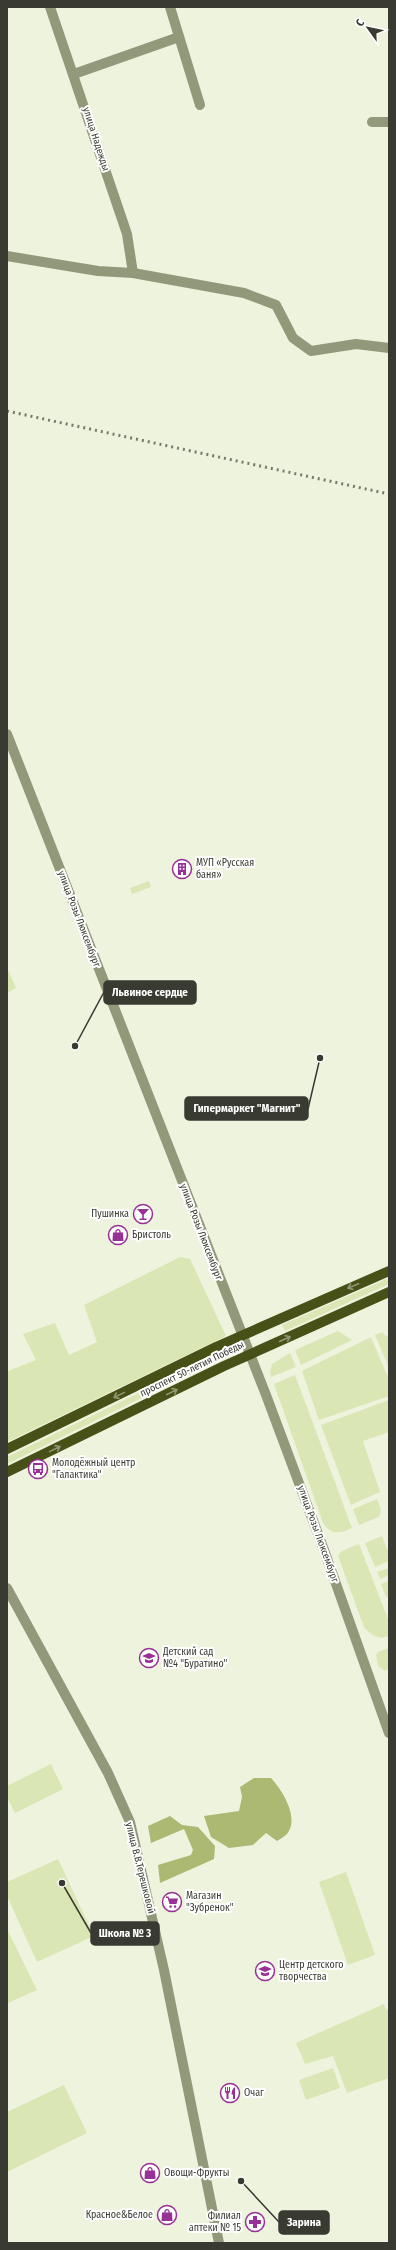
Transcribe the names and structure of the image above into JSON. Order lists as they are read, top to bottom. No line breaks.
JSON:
{"streets":{"main road":["проспект 50-летия Победы"],"street":["улица Надежды","улица Розы Люксембург","улица В.В.Терешковой"]},"crossings":[["улица Розы Люксембург","проспект 50-летия Победы"]],"places":{"building":["МУП «Русская баня»"],"other":["Львиное сердце","Гипермаркет \"Магнит\"","Школа № 3","Зарина"],"bar":["Пушинка"],"shop":["Бристоль","Овощи-Фрукты","Красное&Белое"],"bus stop":["Молодёжный центр \"Галактика\""],"school or university":["Детский сад №4 \"Буратино\"","Центр детского творчества"],"supermarket":["Магазин \"Зубренок\""],"restaurant":["Очаг"],"pharmacy":["Филиал аптеки № 15"]},"north":"top left"}
